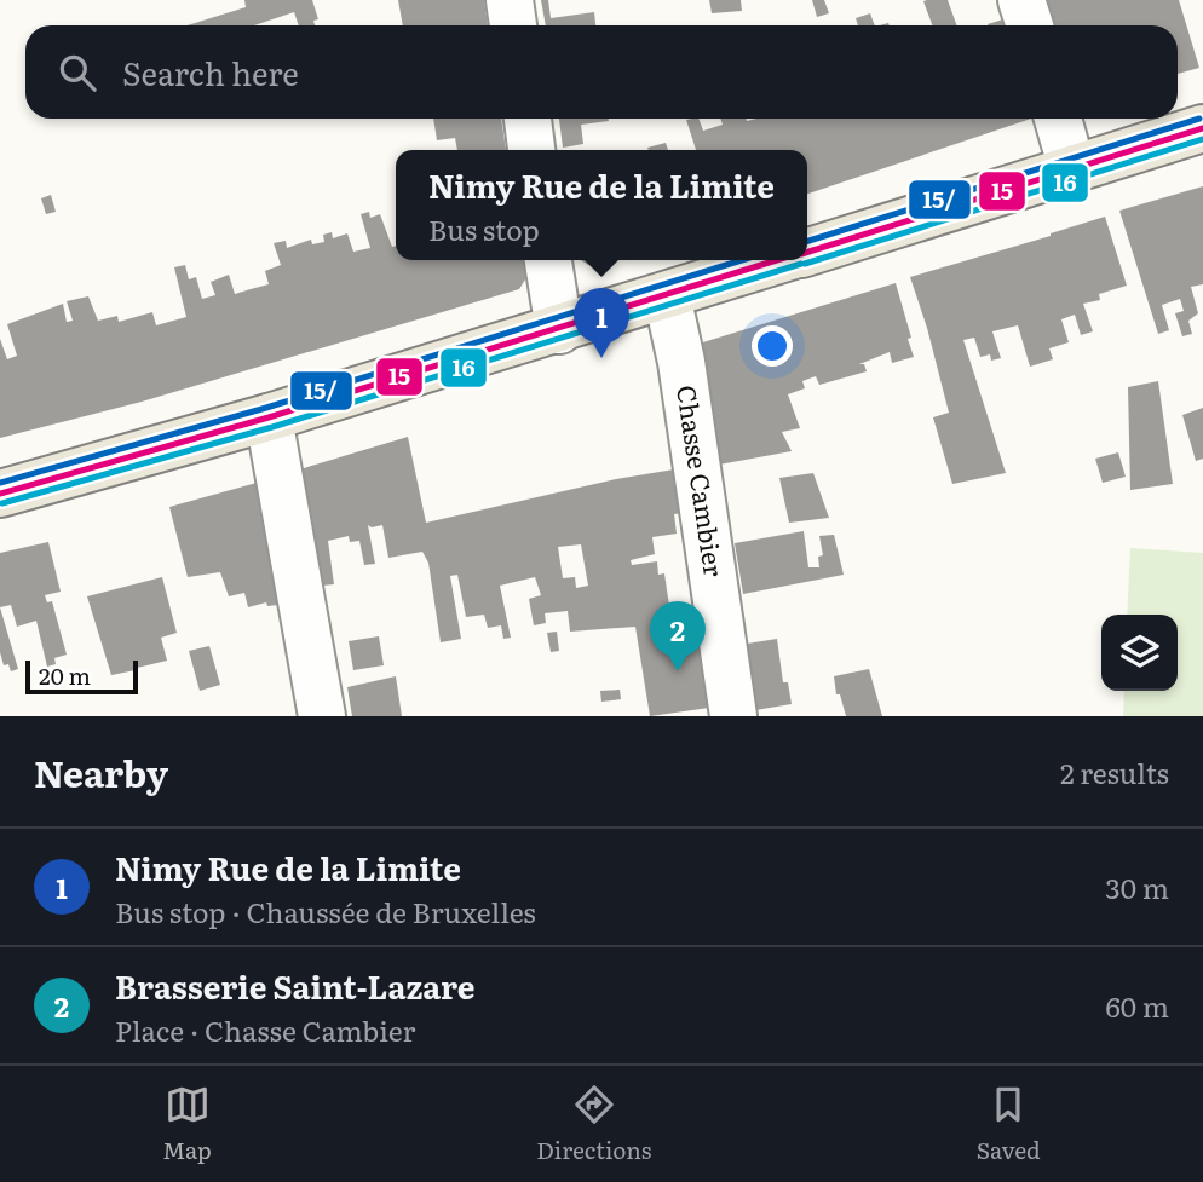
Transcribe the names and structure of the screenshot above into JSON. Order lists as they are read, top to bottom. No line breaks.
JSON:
{"streets":{"street":["Chasse Cambier"]},"lines":["transit line 15/","transit line 15","transit line 16"],"scale_bar":"20 m","page":{"search":"Search here","popup":["Nimy Rue de la Limite","Bus stop"],"pins":["1","2"],"scale":"20 m","heading":["Nearby","2 results"],"list":[{"mark":"1","name":"Nimy Rue de la Limite","note":"Bus stop · Chaussée de Bruxelles","value":"30 m"},{"mark":"2","name":"Brasserie Saint-Lazare","note":"Place · Chasse Cambier","value":"60 m"}],"nav":["Map","Directions","Saved"]}}
